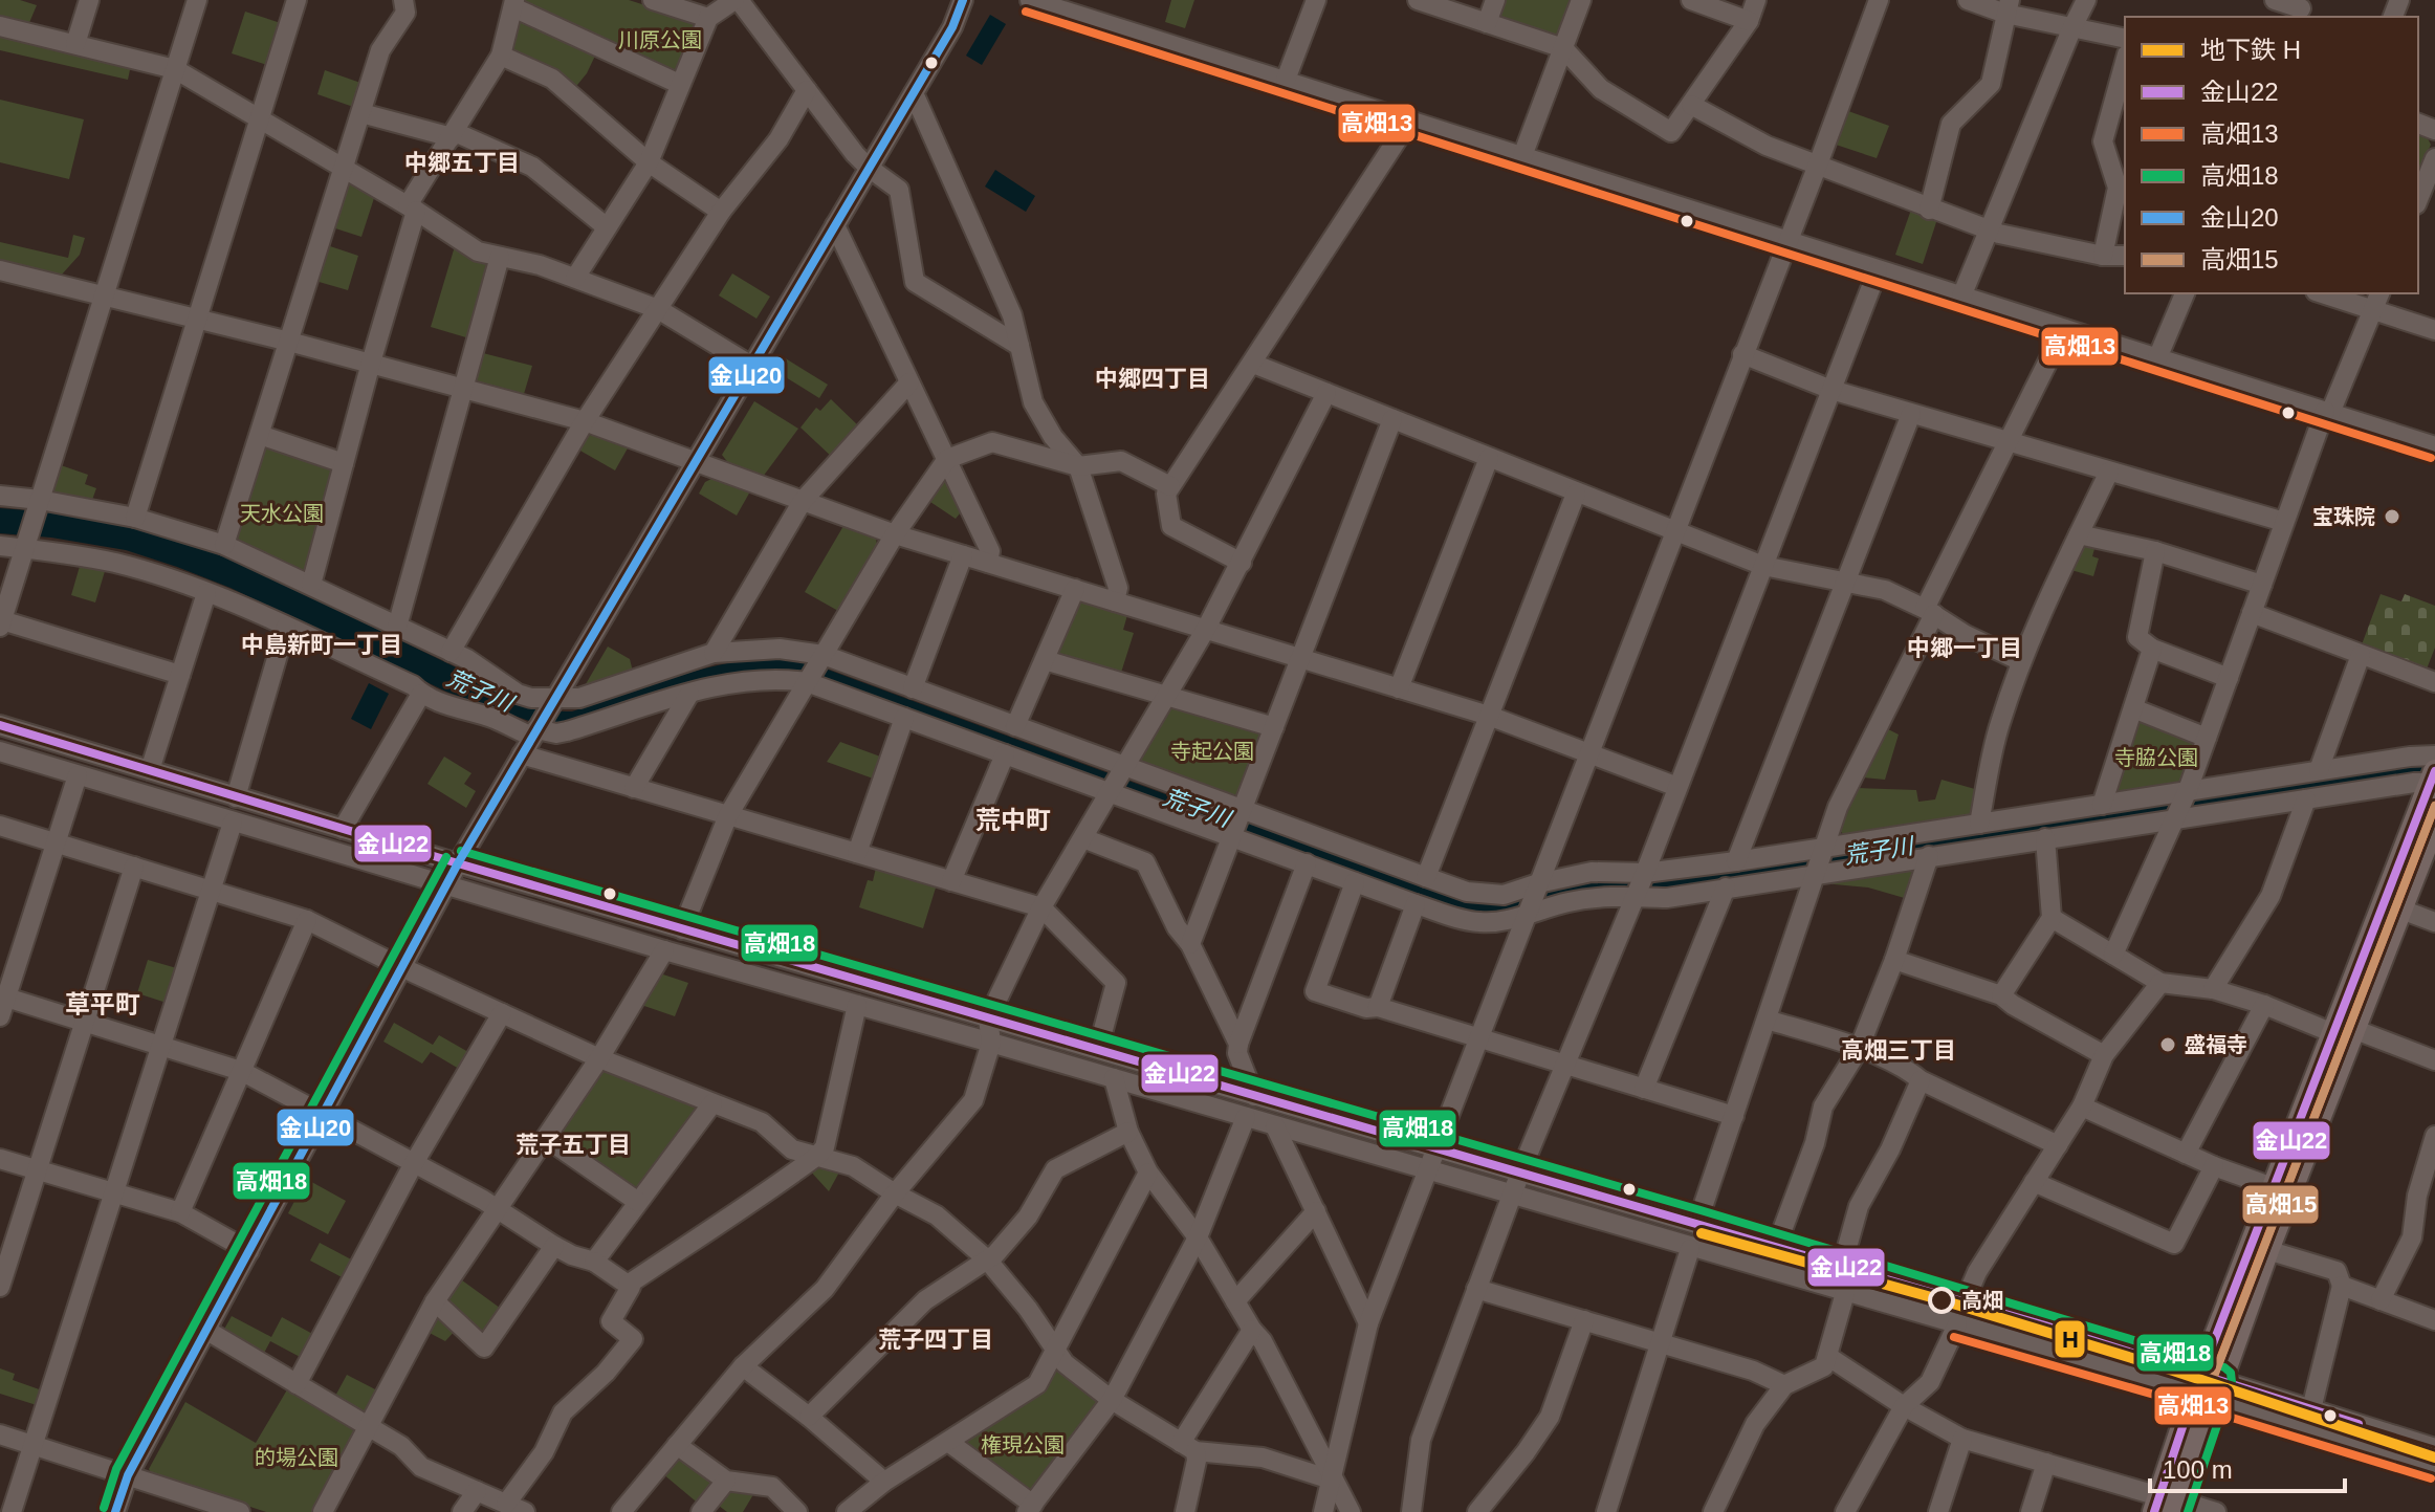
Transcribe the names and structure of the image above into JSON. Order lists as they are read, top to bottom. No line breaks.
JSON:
{"districts":["中郷五丁目","中郷四丁目","中島新町一丁目","中郷一丁目","荒中町","草平町","高畑三丁目","荒子五丁目","荒子四丁目"],"water":["荒子川"],"parks":["川原公園","天水公園","寺起公園","寺脇公園","権現公園","的場公園"],"places":["宝珠院","盛福寺","高畑"],"lines":["transit line 金山20","transit line 高畑13","transit line 金山22","transit line 高畑15","transit line 高畑18","metro line H"],"legend":["地下鉄 H","金山22","高畑13","高畑18","金山20","高畑15"],"scale_bar":"100 m"}
